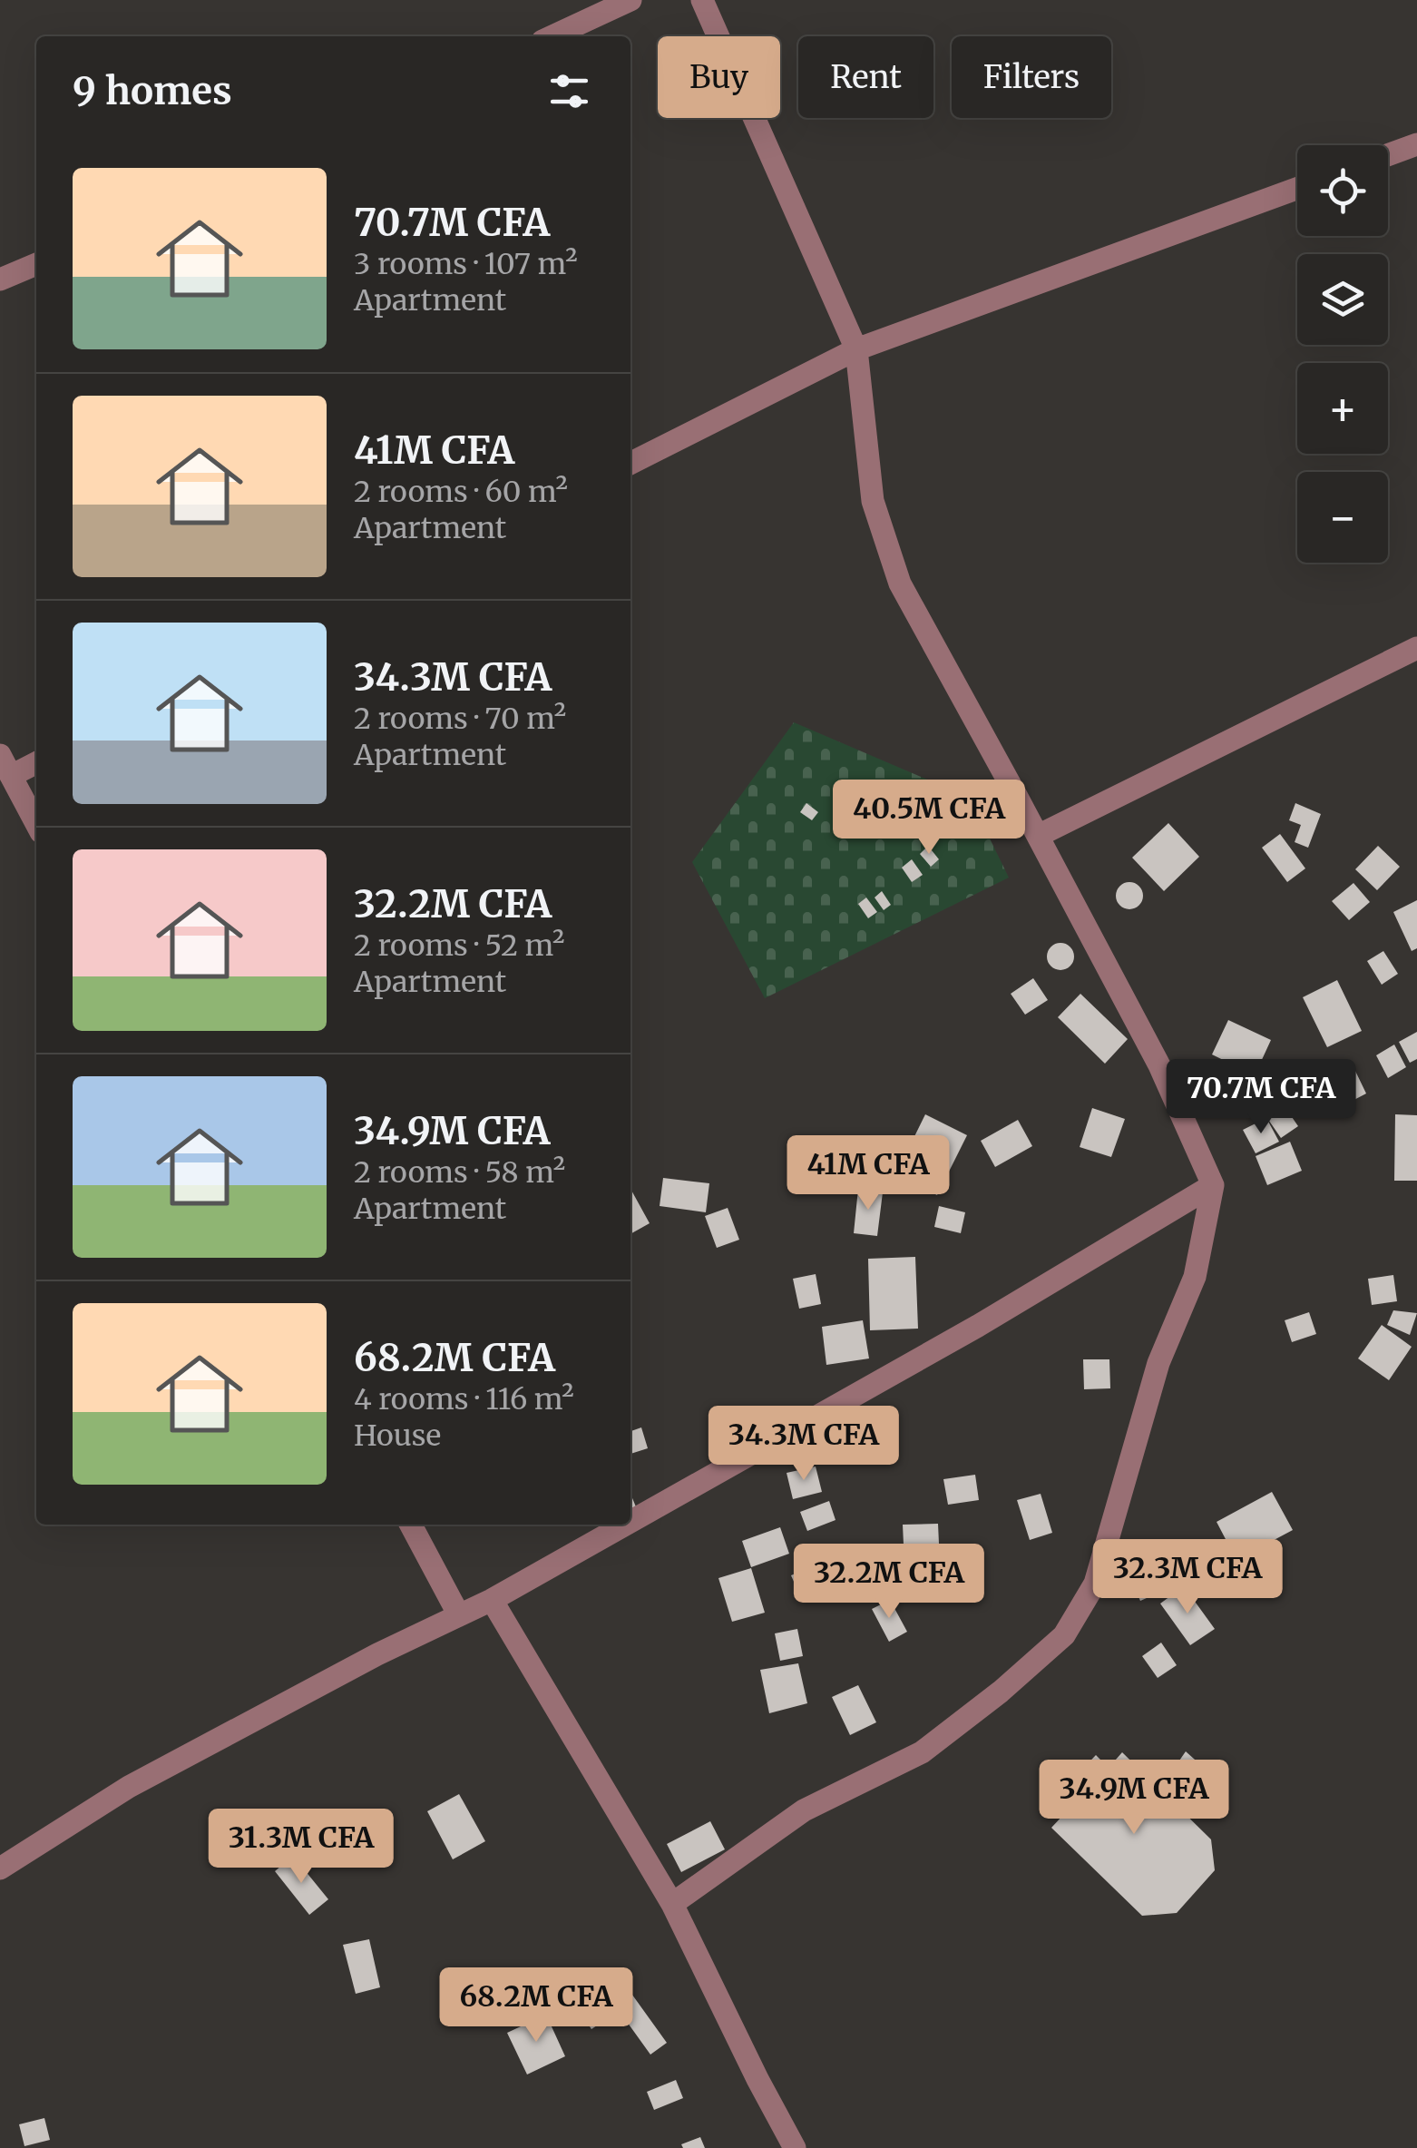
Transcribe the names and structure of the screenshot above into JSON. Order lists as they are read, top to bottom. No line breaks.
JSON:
{"page":{"chip":["Buy","Rent","Filters"],"heading":"9 homes","map_buttons":["+","−"],"list":[{"name":"70.7M CFA","note":"3 rooms · 107 m² · Apartment"},{"name":"41M CFA","note":"2 rooms · 60 m² · Apartment"},{"name":"34.3M CFA","note":"2 rooms · 70 m² · Apartment"},{"name":"32.2M CFA","note":"2 rooms · 52 m² · Apartment"},{"name":"34.9M CFA","note":"2 rooms · 58 m² · Apartment"},{"name":"68.2M CFA","note":"4 rooms · 116 m² · House"}],"price":["40.5M CFA","70.7M CFA","41M CFA","34.3M CFA","32.3M CFA","32.2M CFA","34.9M CFA","31.3M CFA","68.2M CFA"]}}
